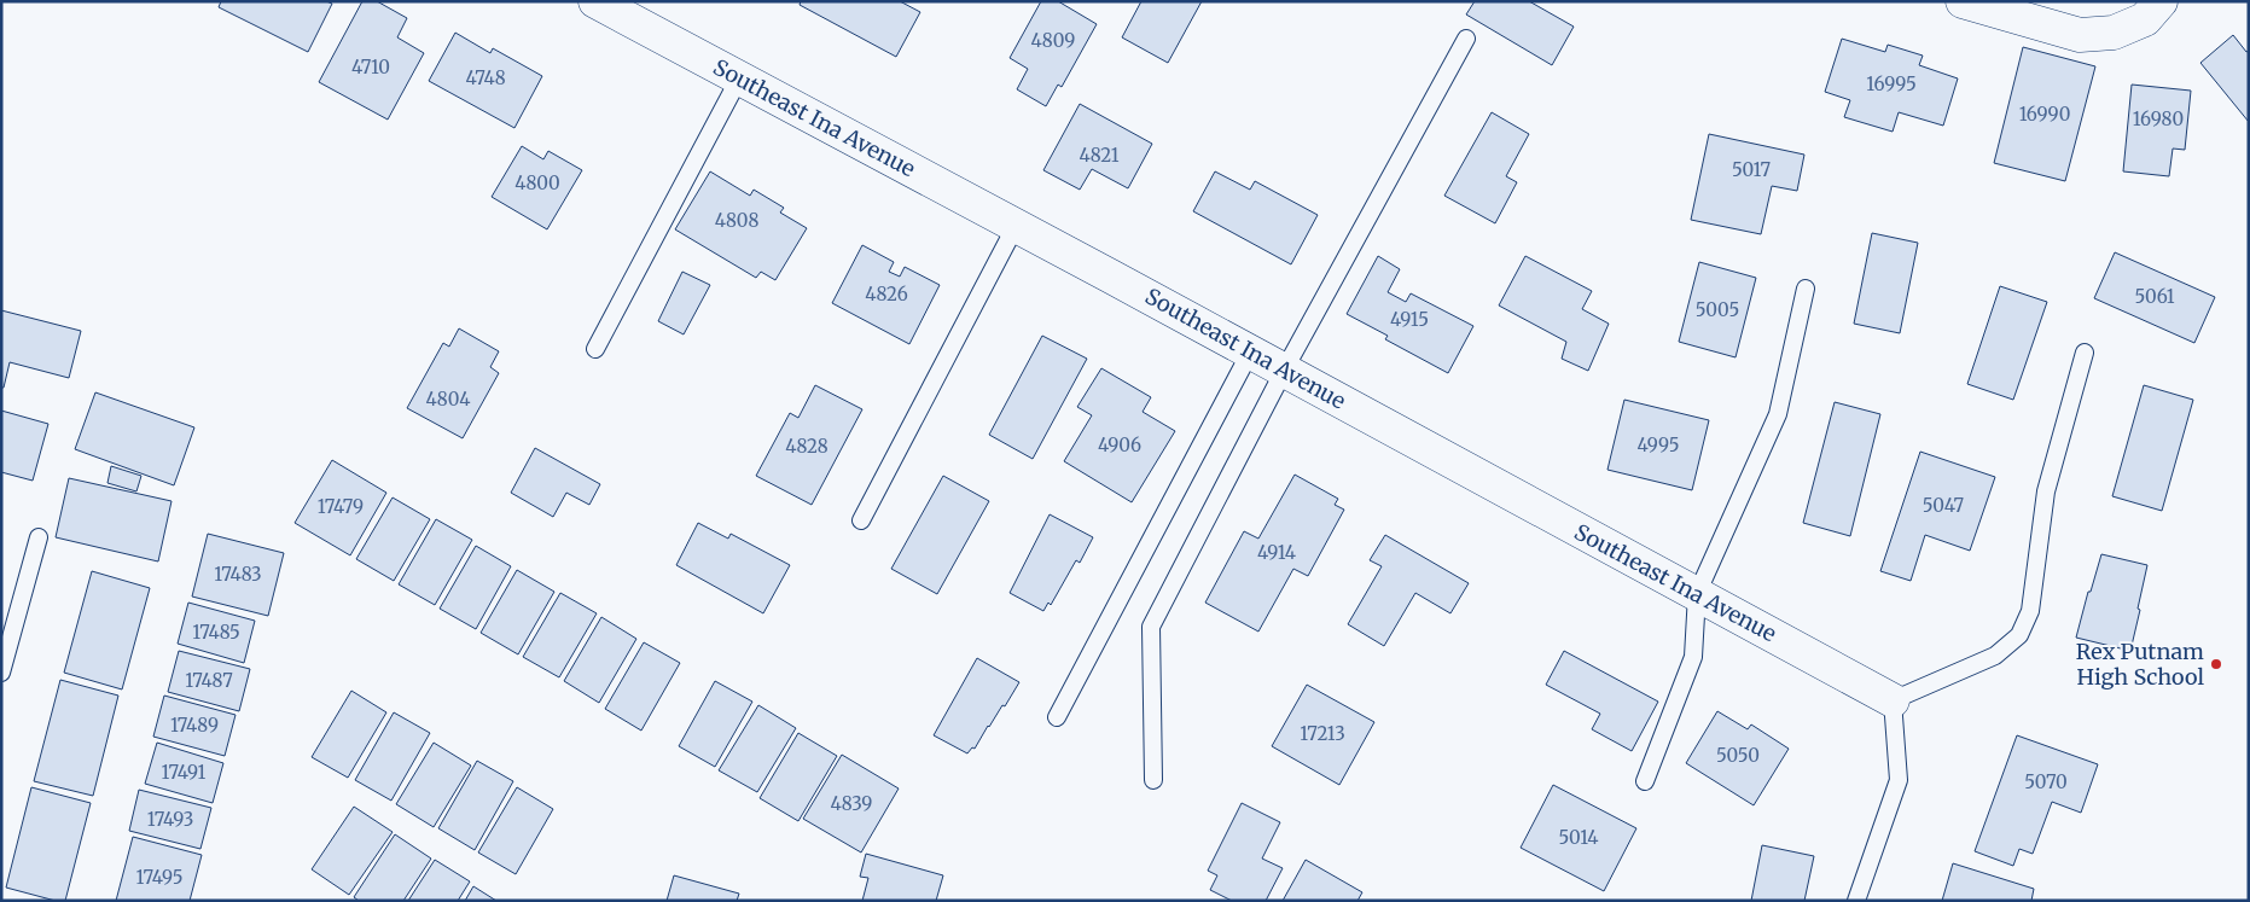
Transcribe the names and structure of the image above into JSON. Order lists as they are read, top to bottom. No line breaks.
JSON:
{"streets":{"street":["Southeast Ina Avenue"]},"places":["Rex Putnam High School"],"house_numbers":["4809","4710","4748","16995","16990","16980","4821","5017","4800","4808","4826","5061","5005","4915","4804","4906","4995","4828","5047","17479","4914","17483","17485","17487","17489","17213","5050","17491","5070","4839","17493","5014","17495"]}
